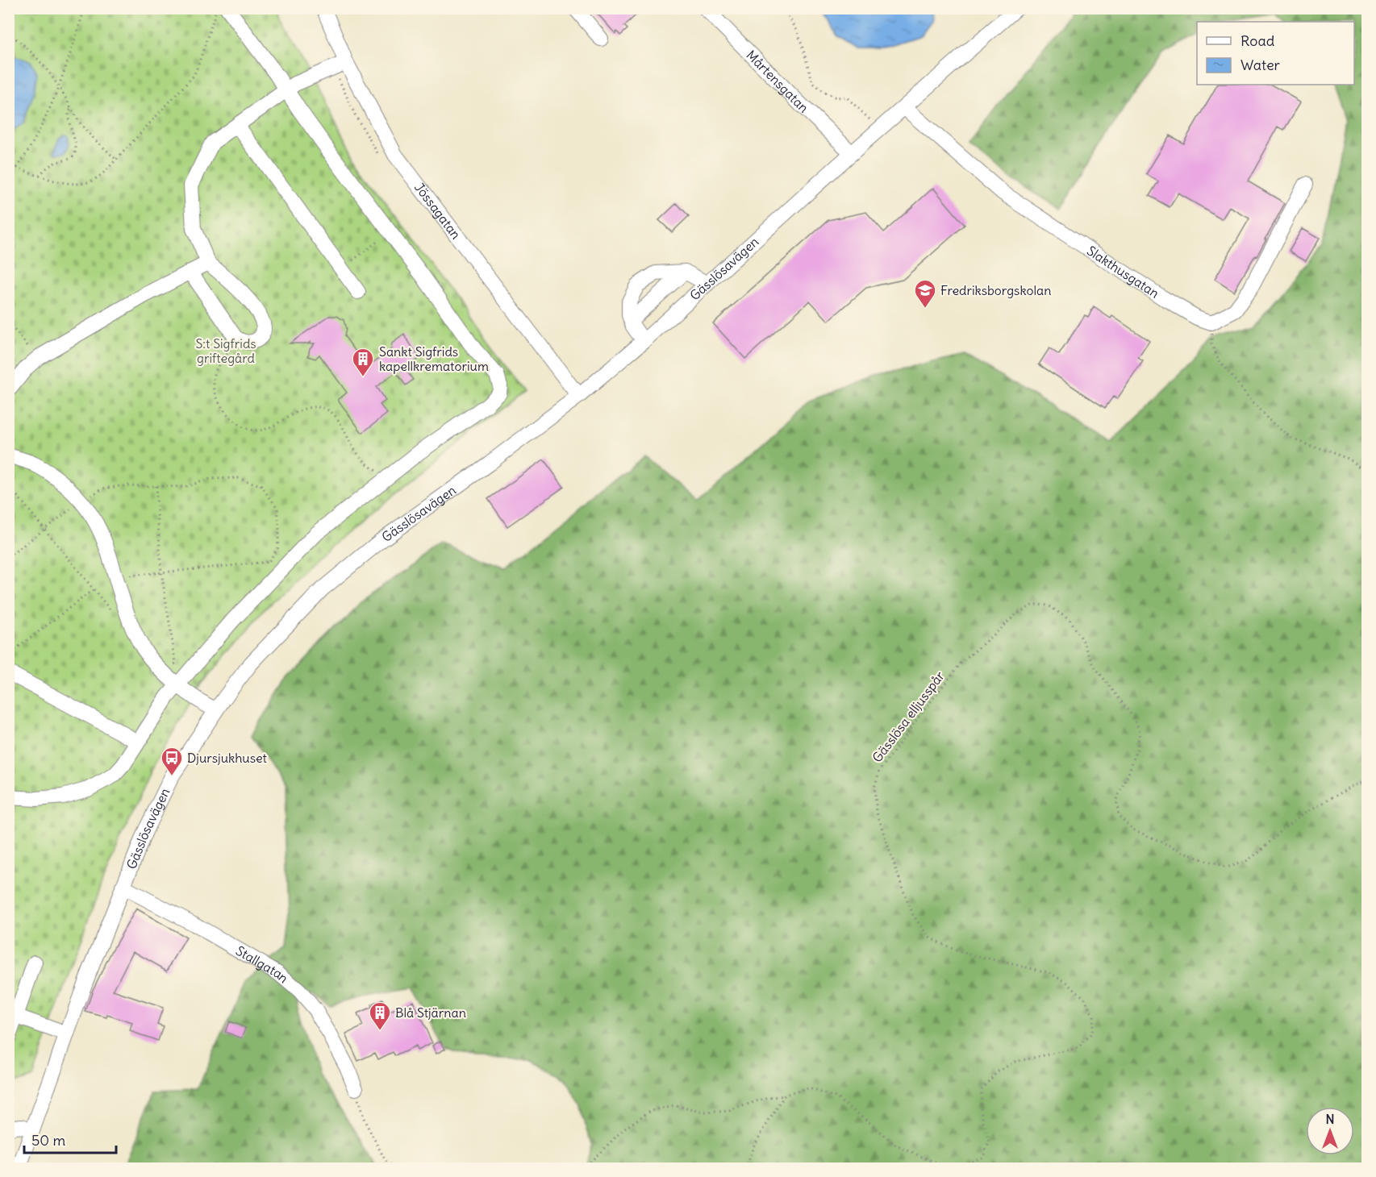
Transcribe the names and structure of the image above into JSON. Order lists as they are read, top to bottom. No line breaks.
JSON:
{"streets":{"street":["Mårtensgatan","Jössagatan","Gässlösavägen","Slakthusgatan","Stallgatan"],"path":["Gässlösa elljusspår"]},"crossings":[["Mårtensgatan","Gässlösavägen"],["Jössagatan","Gässlösavägen"],["Gässlösavägen","Slakthusgatan"],["Gässlösavägen","Stallgatan"]],"parks":["S:t Sigfrids griftegård"],"places":{"school or university":["Fredriksborgskolan"],"building":["Sankt Sigfrids kapellkrematorium","Blå Stjärnan"],"bus stop":["Djursjukhuset"]},"legend":["Road","Water"],"scale_bar":"50 m","north":"top"}
